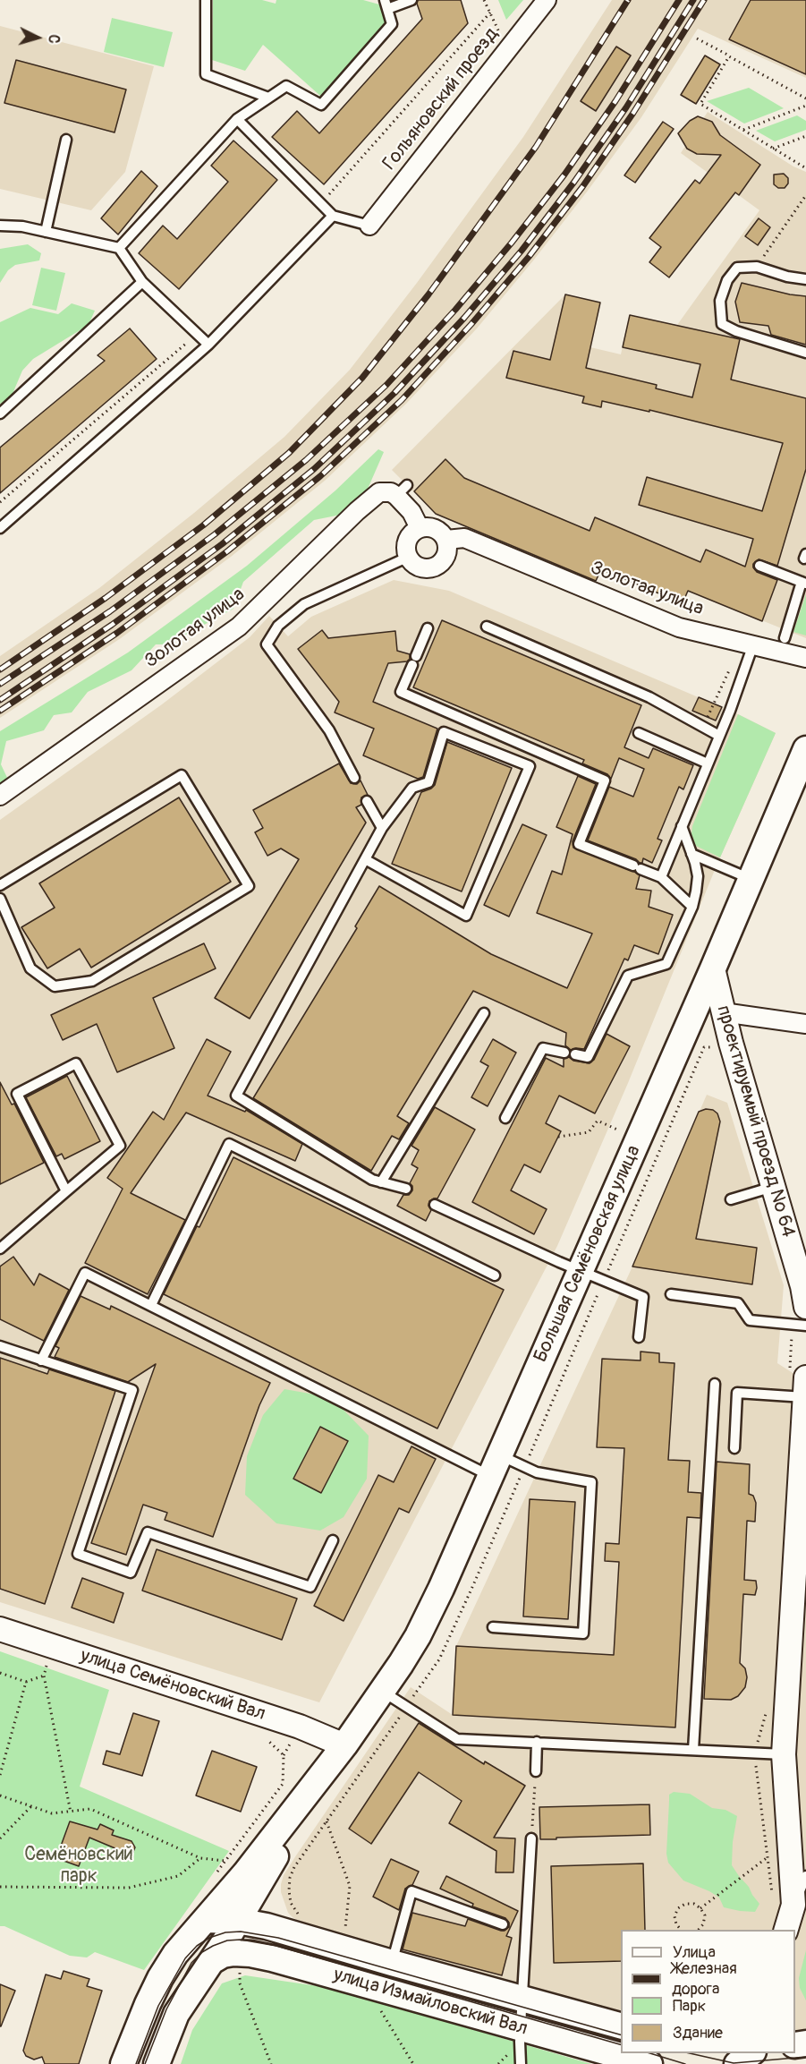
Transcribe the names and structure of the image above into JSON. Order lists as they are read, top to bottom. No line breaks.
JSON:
{"streets":{"main road":["Большая Семёновская улица","улица Измайловский Вал"],"street":["Гольяновский проезд","Золотая улица","проектируемый проезд № 64","улица Семёновский Вал"]},"crossings":[["проектируемый проезд № 64","Большая Семёновская улица"],["Большая Семёновская улица","улица Семёновский Вал"],["Большая Семёновская улица","улица Измайловский Вал"]],"parks":["Семёновский парк"],"legend":["Улица","Железная дорога","Парк","Здание"],"north":"right"}
